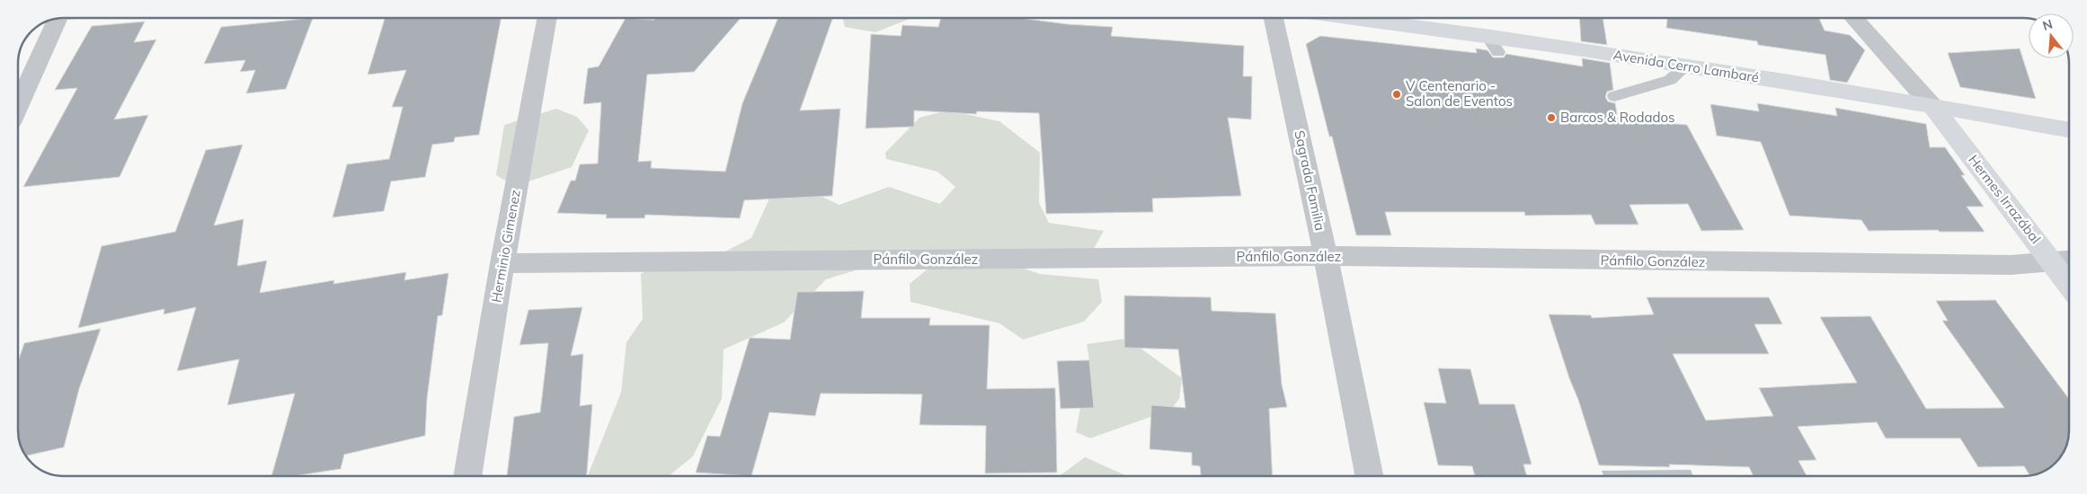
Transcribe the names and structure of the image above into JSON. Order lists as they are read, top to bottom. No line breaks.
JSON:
{"streets":{"main road":["Avenida Cerro Lambaré","Hermes Irrazábal"],"street":["Sagrada Familia","Herminio Gimenez","Pánfilo González"]},"crossings":[["Avenida Cerro Lambaré","Hermes Irrazábal"],["Sagrada Familia","Pánfilo González"],["Hermes Irrazábal","Pánfilo González"],["Herminio Gimenez","Pánfilo González"]],"places":["V Centenario - Salon de Eventos","Barcos & Rodados"],"north":"top"}
